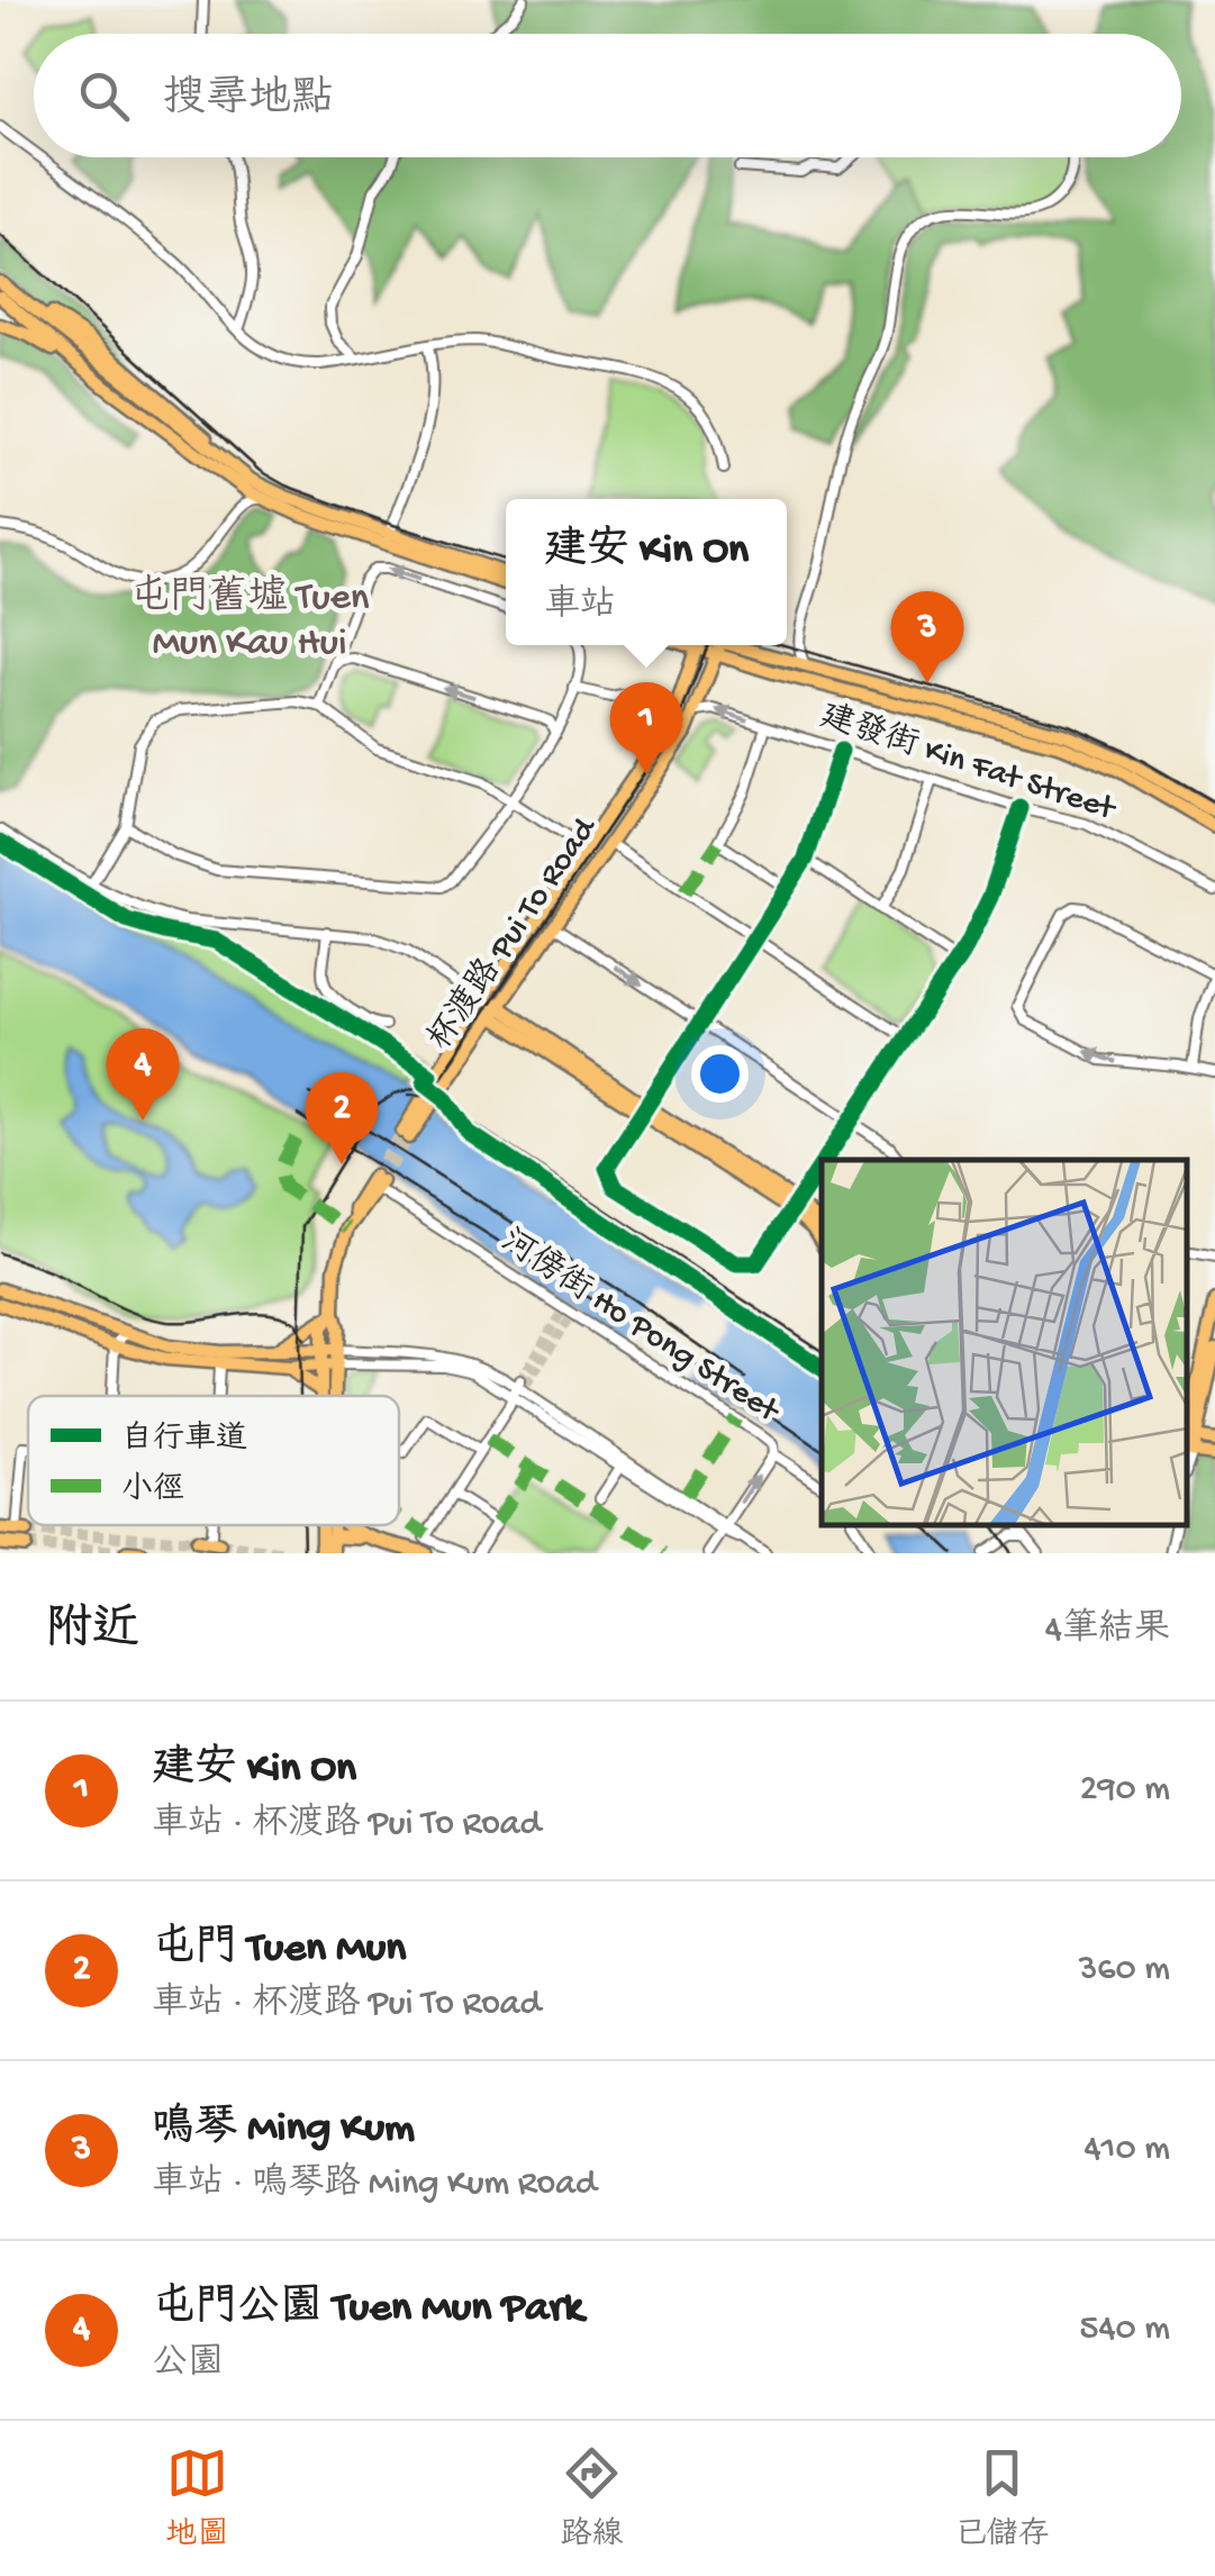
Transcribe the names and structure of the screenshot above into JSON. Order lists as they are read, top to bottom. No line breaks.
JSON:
{"streets":{"main road":["杯渡路 Pui To Road"],"street":["建發街 Kin Fat Street","河傍街 Ho Pong Street"]},"crossings":[["建發街 Kin Fat Street","杯渡路 Pui To Road"]],"districts":["屯門舊墟 Tuen Mun Kau Hui"],"legend":["自行車道","小徑"],"page":{"search":"搜尋地點","popup":["建安 Kin On","車站"],"pins":["3","1","4","2"],"heading":["附近","4筆結果"],"list":[{"mark":"1","name":"建安 Kin On","note":"車站 · 杯渡路 Pui To Road","value":"290 m"},{"mark":"2","name":"屯門 Tuen Mun","note":"車站 · 杯渡路 Pui To Road","value":"360 m"},{"mark":"3","name":"鳴琴 Ming Kum","note":"車站 · 鳴琴路 Ming Kum Road","value":"410 m"},{"mark":"4","name":"屯門公園 Tuen Mun Park","note":"公園","value":"540 m"}],"nav":["地圖","路線","已儲存"]}}
